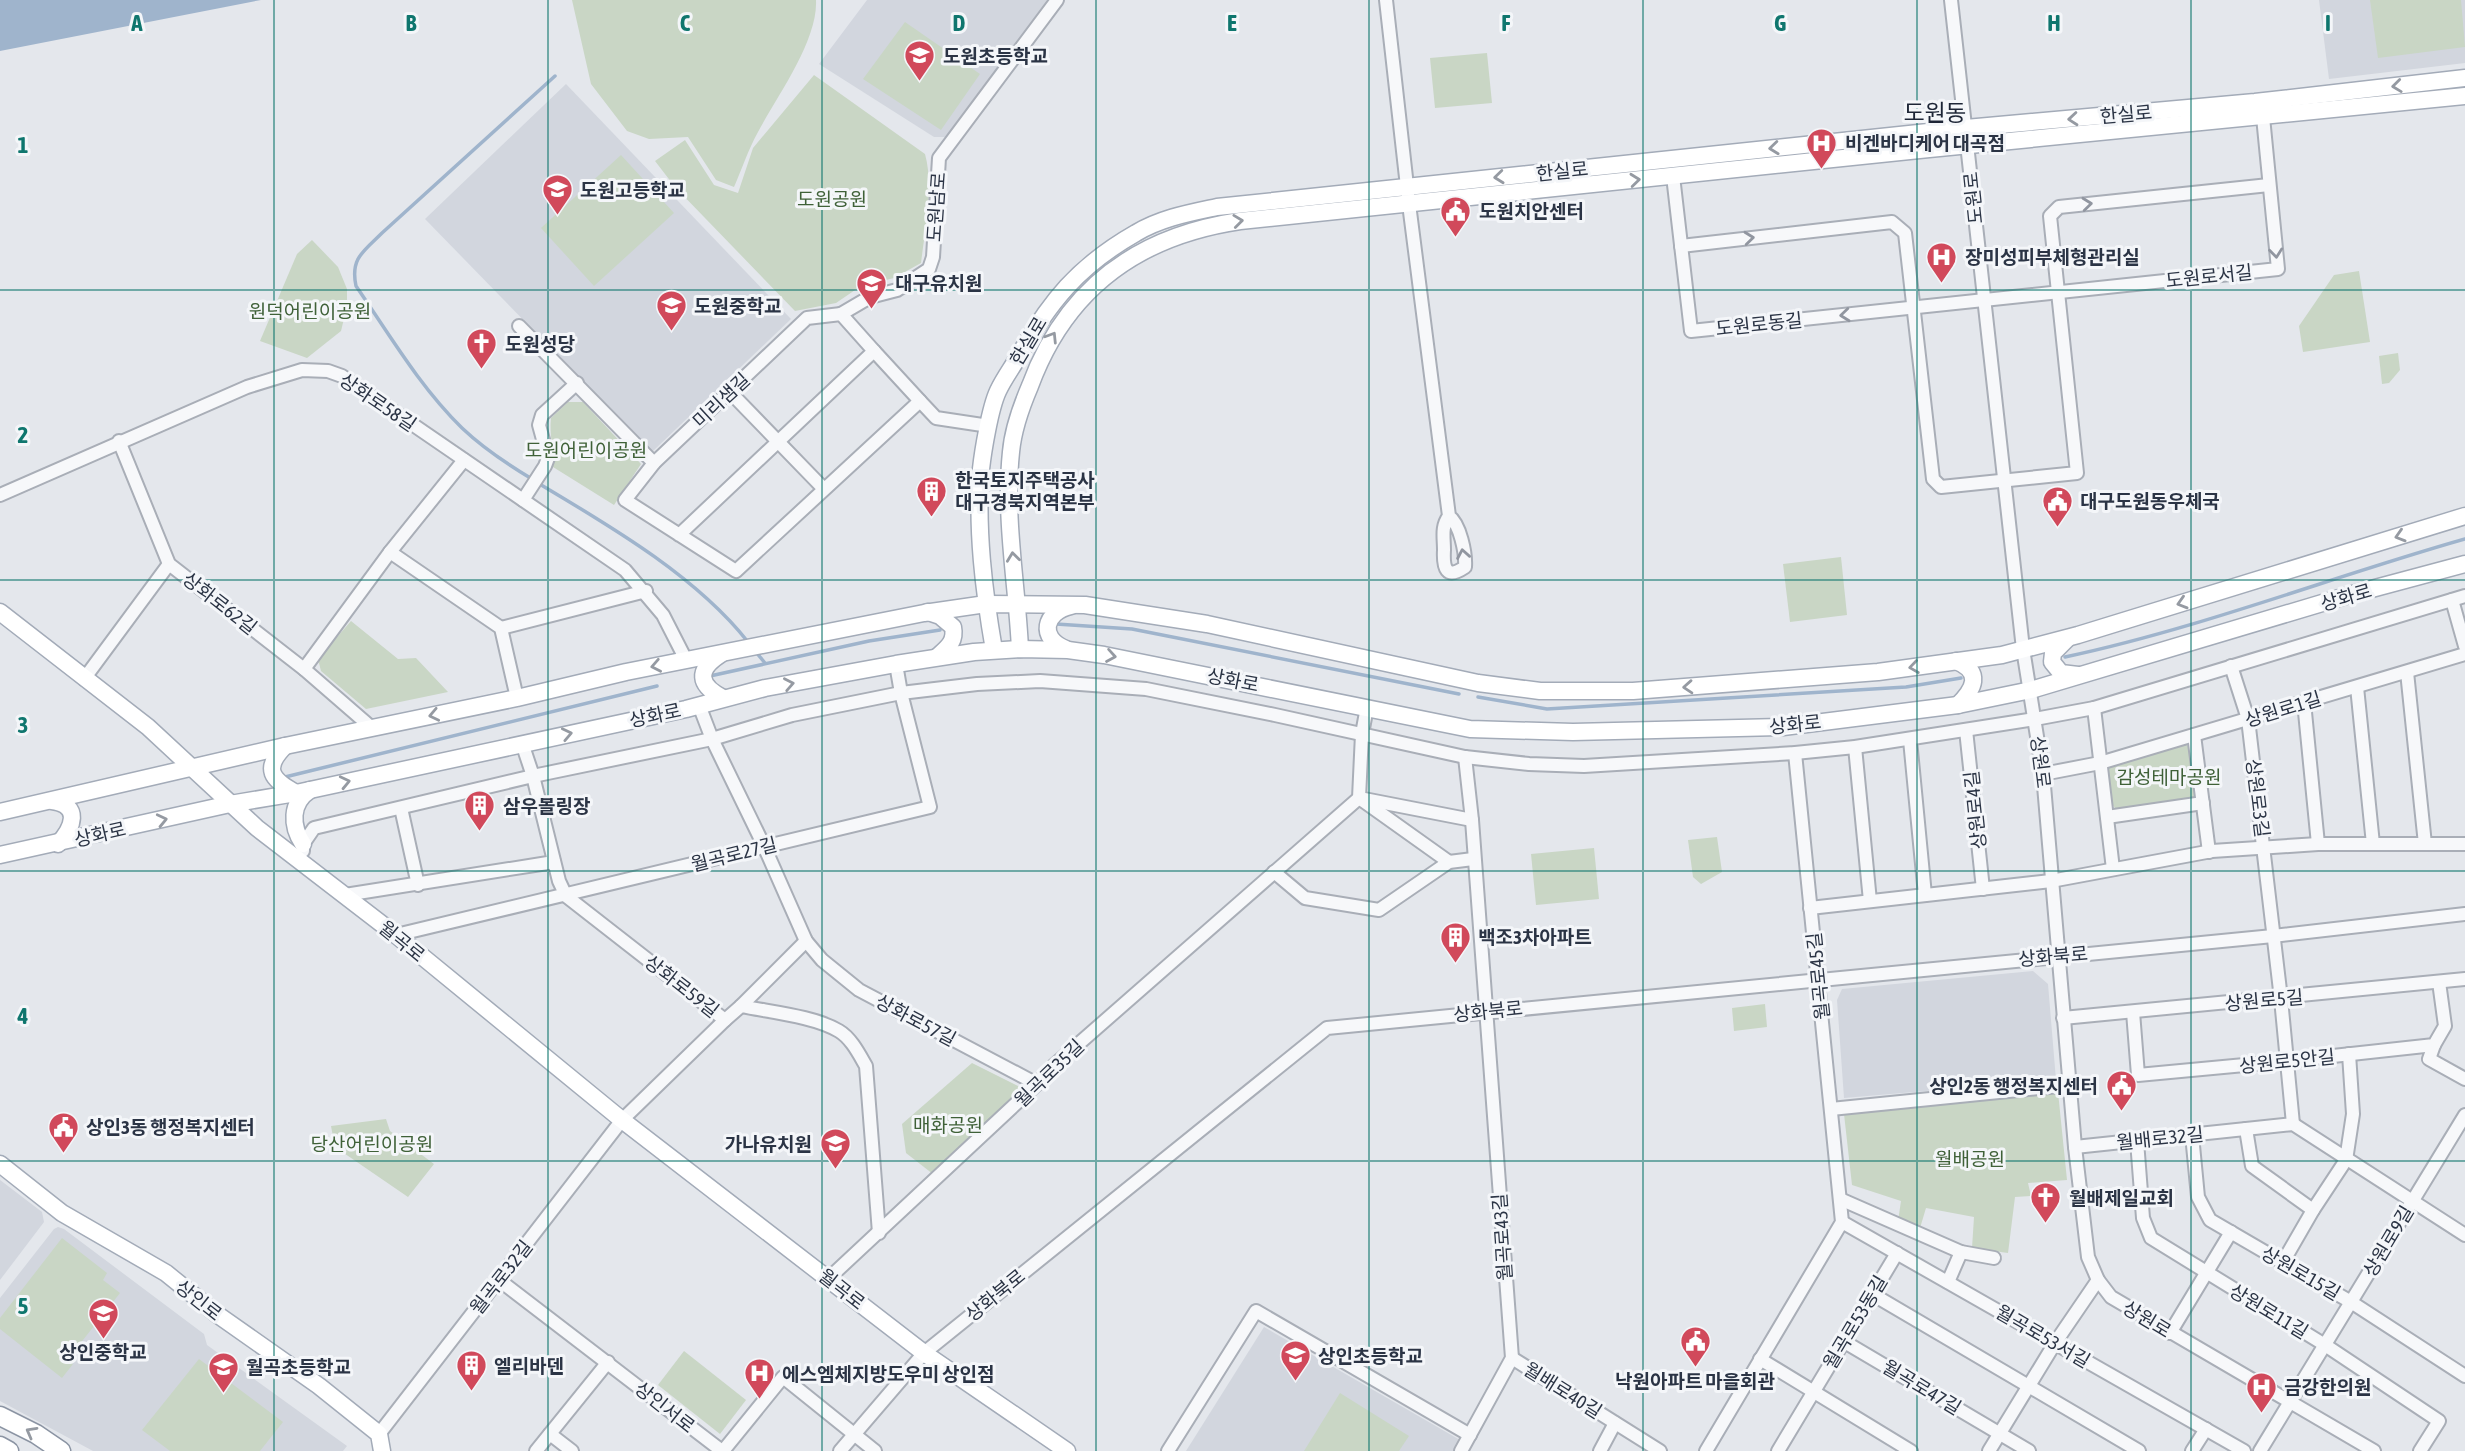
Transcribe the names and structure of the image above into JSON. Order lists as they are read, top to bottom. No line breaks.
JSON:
{"streets":{"main road":["한실로","상화로","월곡로","상인로"],"street":["도원로","도원남로","도원로서길","도원로동길","미리샘길","상화로58길","상화로62길","상원로1길","상원로","상원로3길","상원로4길","월곡로27길","상화북로","월곡로45길","상화로59길","상원로5길","상화로57길","상원로5안길","월곡로35길","월배로32길","월곡로43길","상원로9길","상원로15길","월곡로32길","상원로11길","월곡로53동길","월곡로53서길","월곡로47길","월배로40길","상인서로"]},"crossings":[["한실로","도원로"],["한실로","도원로서길"],["한실로","도원로동길"],["한실로","상화로"],["도원로","도원로서길"],["도원로","도원로동길"],["도원로","상원로"],["도원남로","미리샘길"],["도원로서길","도원로동길"],["상화로58길","상화로62길"],["상화로","상원로"],["상화로","월곡로27길"],["상화로","월곡로"],["상화로","상화로57길"],["상원로1길","상원로"],["상원로1길","상원로3길"],["상원로","상원로3길"],["상원로","상화북로"],["상원로","상원로5길"],["상원로","월배로32길"],["상원로","상원로9길"],["월곡로27길","월곡로"],["월곡로27길","상화로59길"],["월곡로27길","상화로57길"],["월곡로","상화북로"],["월곡로","월곡로35길"],["월곡로","월곡로32길"],["상화북로","월곡로45길"],["상화북로","월곡로43길"],["월곡로45길","월곡로53서길"],["상화로59길","월곡로35길"],["상원로5길","상원로5안길"],["상화로57길","월곡로35길"],["월배로32길","상원로15길"],["월배로32길","상원로11길"],["월곡로43길","월배로40길"],["상원로9길","상원로15길"],["상원로9길","상원로11길"],["월곡로32길","상인로"],["월곡로32길","상인서로"],["월곡로53동길","월곡로53서길"],["월곡로53동길","월곡로47길"]],"districts":["도원동"],"parks":["도원공원","원덕어린이공원","도원어린이공원","감성테마공원","매화공원","당산어린이공원","월배공원"],"places":{"school or university":["도원초등학교","도원고등학교","대구유치원","도원중학교","가나유치원","상인중학교","상인초등학교","월곡초등학교"],"hospital":["비겐바디케어 대곡점","장미성피부체형관리실","에스엠체지방도우미 상인점","금강한의원"],"public building":["도원치안센터","대구도원동우체국","상인2동 행정복지센터","상인3동 행정복지센터","낙원아파트 마을회관"],"church":["도원성당","월배제일교회"],"building":["한국토지주택공사 대구경북지역본부","삼우볼링장","백조3차아파트","엘리바덴"]},"grid":{"columns":["A","B","C","D","E","F","G","H","I"],"rows":["1","2","3","4","5"]}}
